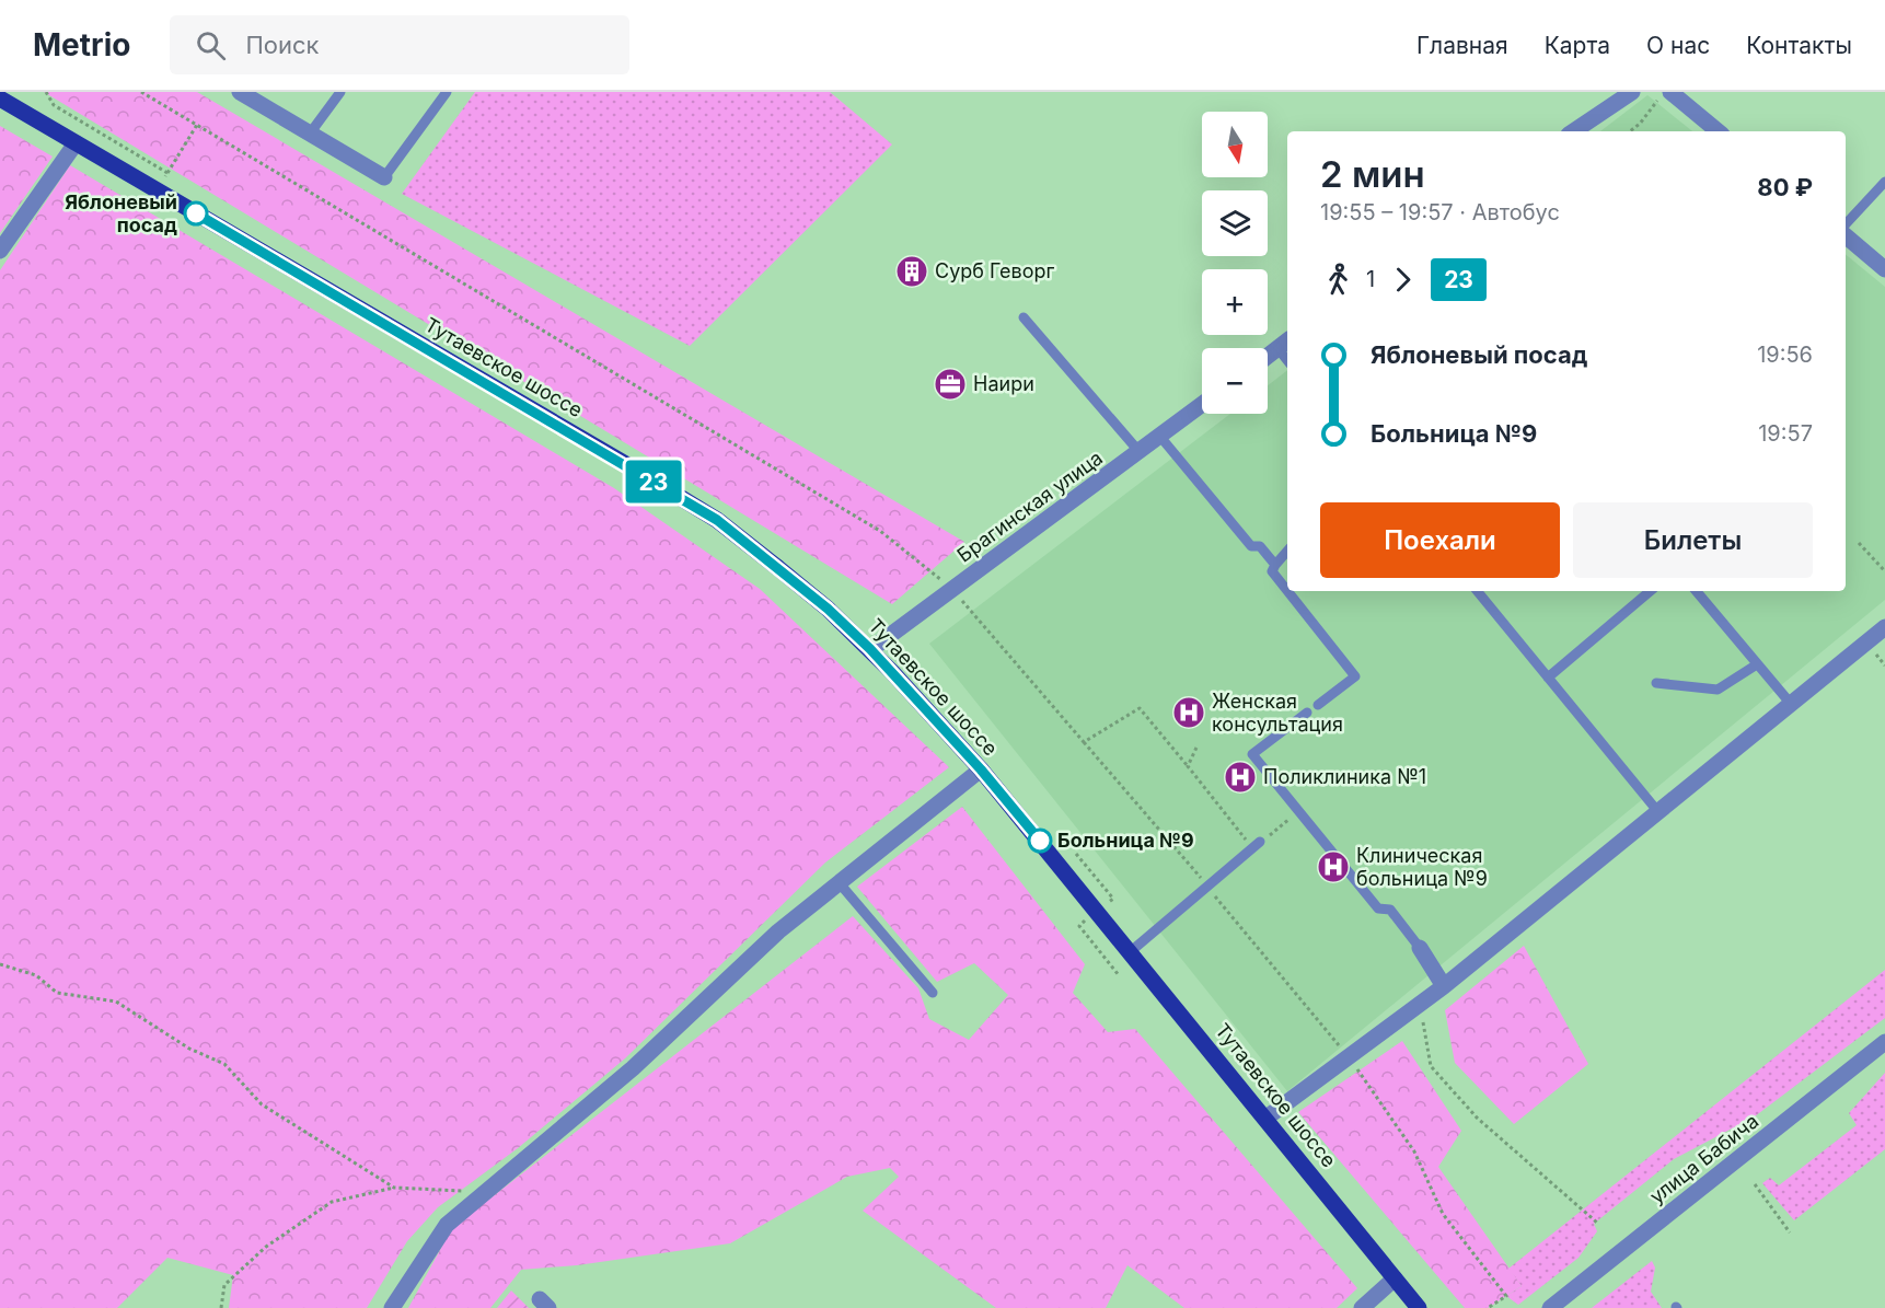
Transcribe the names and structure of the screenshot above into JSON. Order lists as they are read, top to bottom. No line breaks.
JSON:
{"streets":{"main road":["Тутаевское шоссе"],"street":["Брагинская улица","улица Бабича"]},"crossings":[["Тутаевское шоссе","Брагинская улица"]],"places":{"other":["Яблоневый посад","Больница №9"],"building":["Сурб Геворг"],"office":["Наири"],"hospital":["Женская консультация","Поликлиника №1","Клиническая больница №9"]},"lines":["bus line 23"],"north":"bottom","page":{"header":"Metrio","search":"Поиск","nav":["Главная","Карта","О нас","Контакты"],"on_map":"23","map_buttons":["+","−"],"heading":["2 мин","19:55 – 19:57 · Автобус","80 ₽"],"legs":["1","23"],"list":[{"name":"Яблоневый посад","value":"19:56"},{"name":"Больница №9","value":"19:57"}],"buttons":["Поехали","Билеты"]}}
